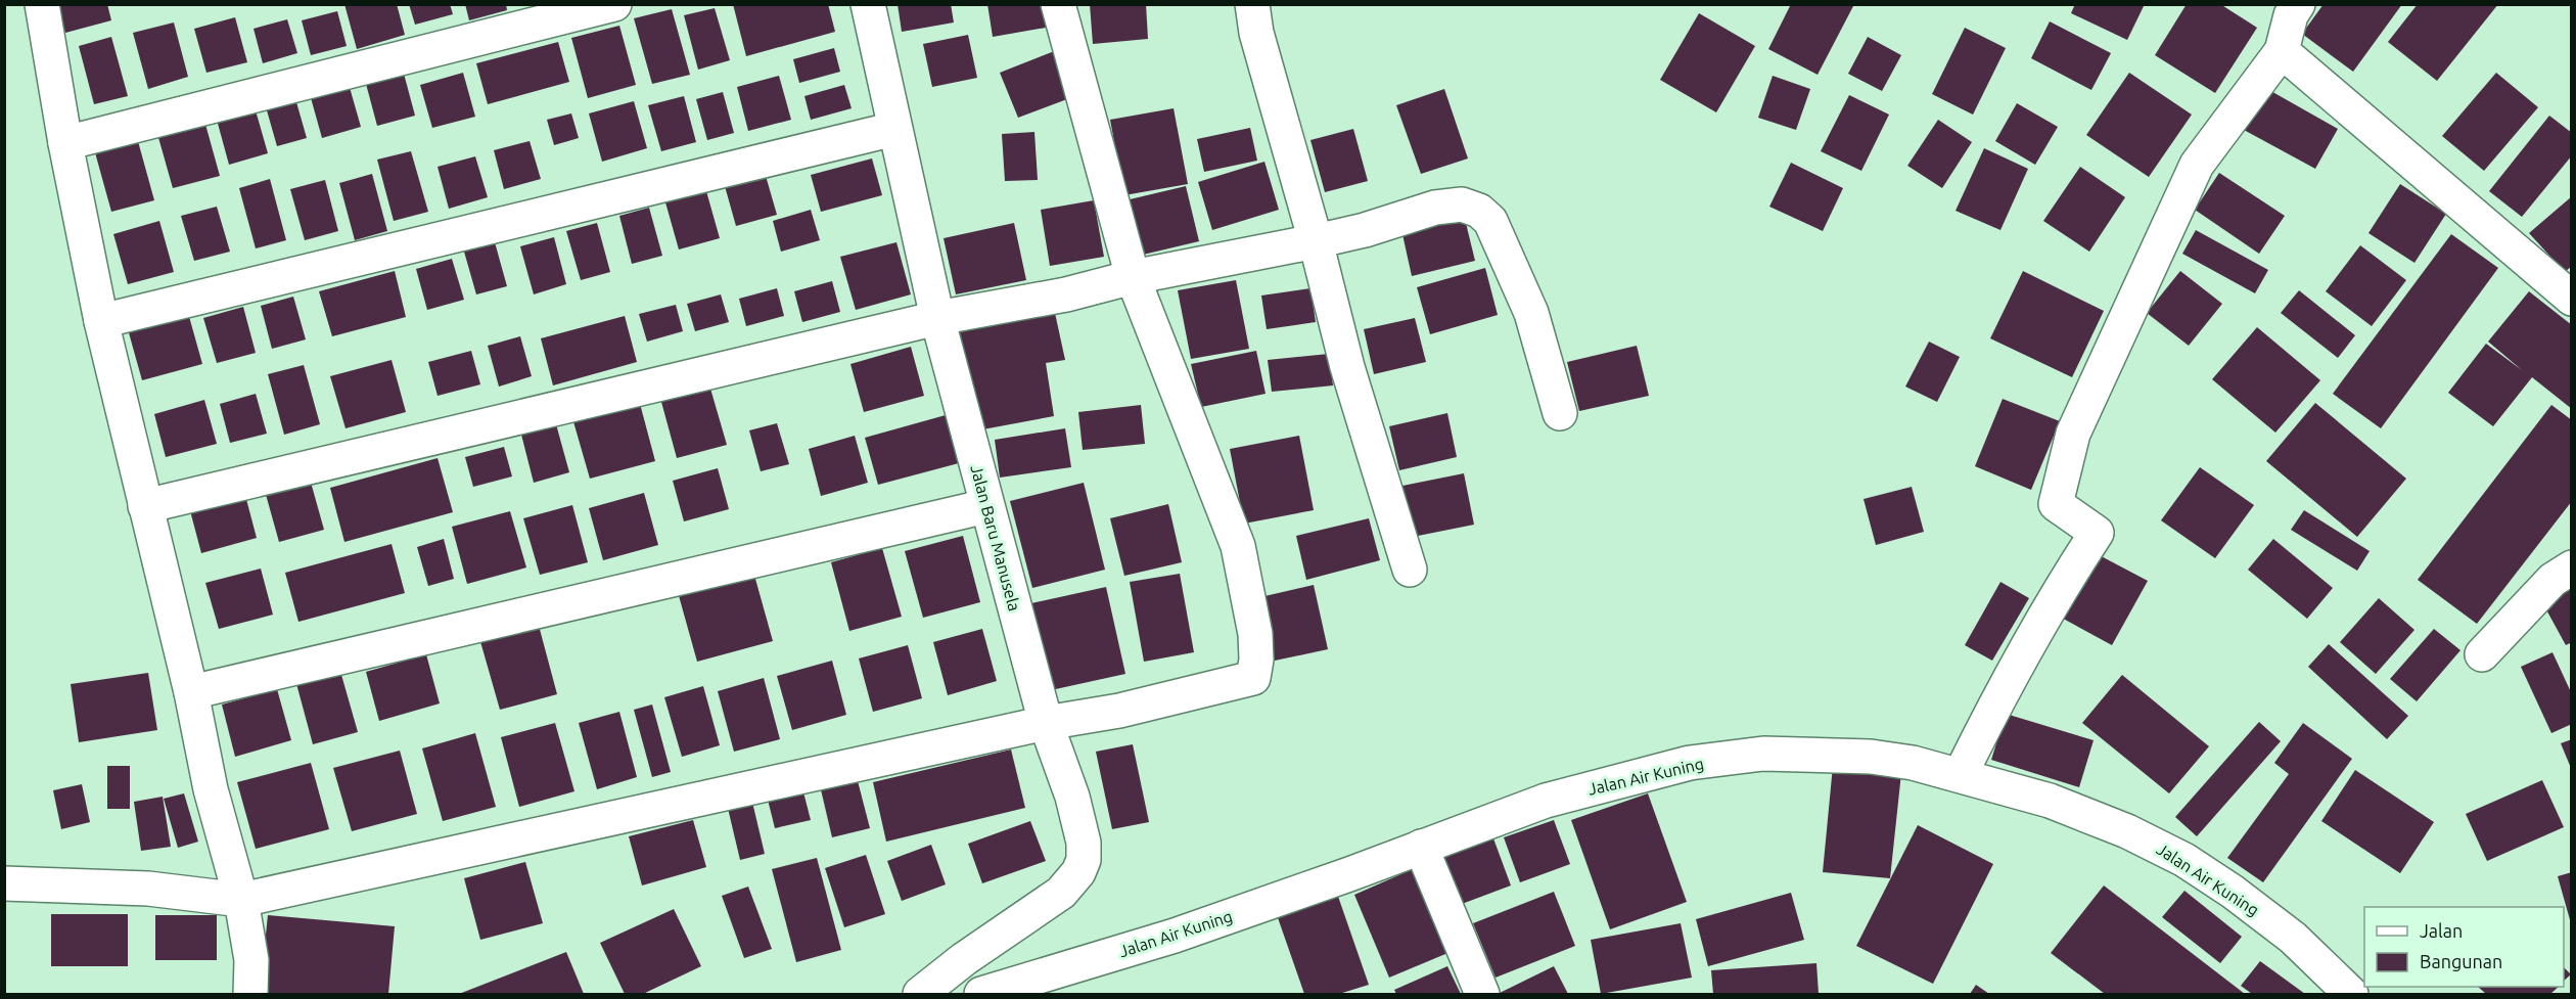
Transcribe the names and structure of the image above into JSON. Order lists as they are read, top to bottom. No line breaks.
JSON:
{"streets":{"street":["Jalan Baru Manusela","Jalan Air Kuning"]},"legend":["Jalan","Bangunan"]}
